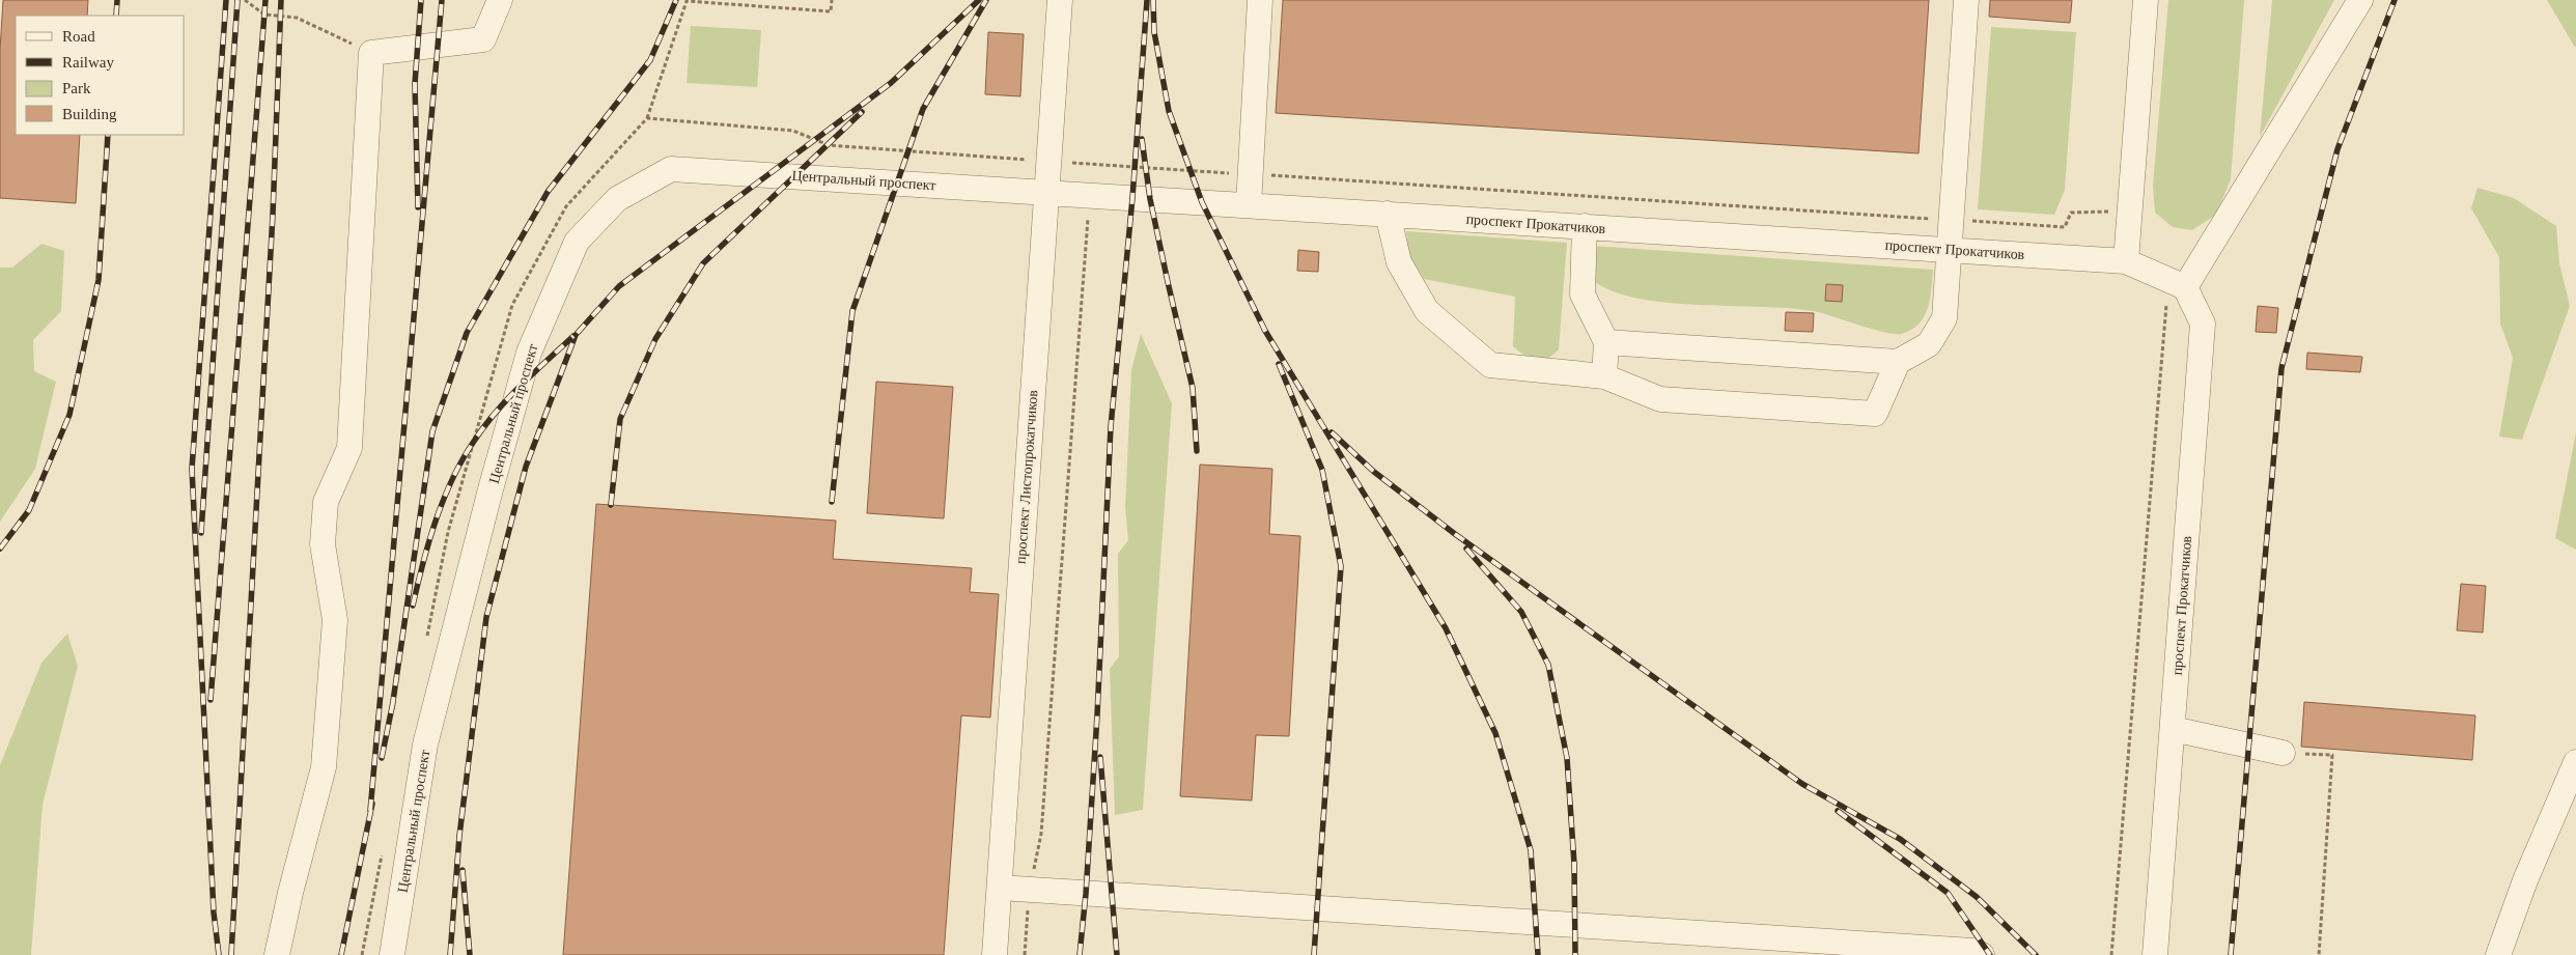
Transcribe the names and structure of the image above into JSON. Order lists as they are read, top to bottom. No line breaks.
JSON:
{"streets":{"street":["Центральный проспект","проспект Прокатчиков","проспект Листопрокатчиков"]},"crossings":[["Центральный проспект","проспект Прокатчиков"],["Центральный проспект","проспект Листопрокатчиков"],["проспект Прокатчиков","проспект Листопрокатчиков"]],"legend":["Road","Railway","Park","Building"]}
